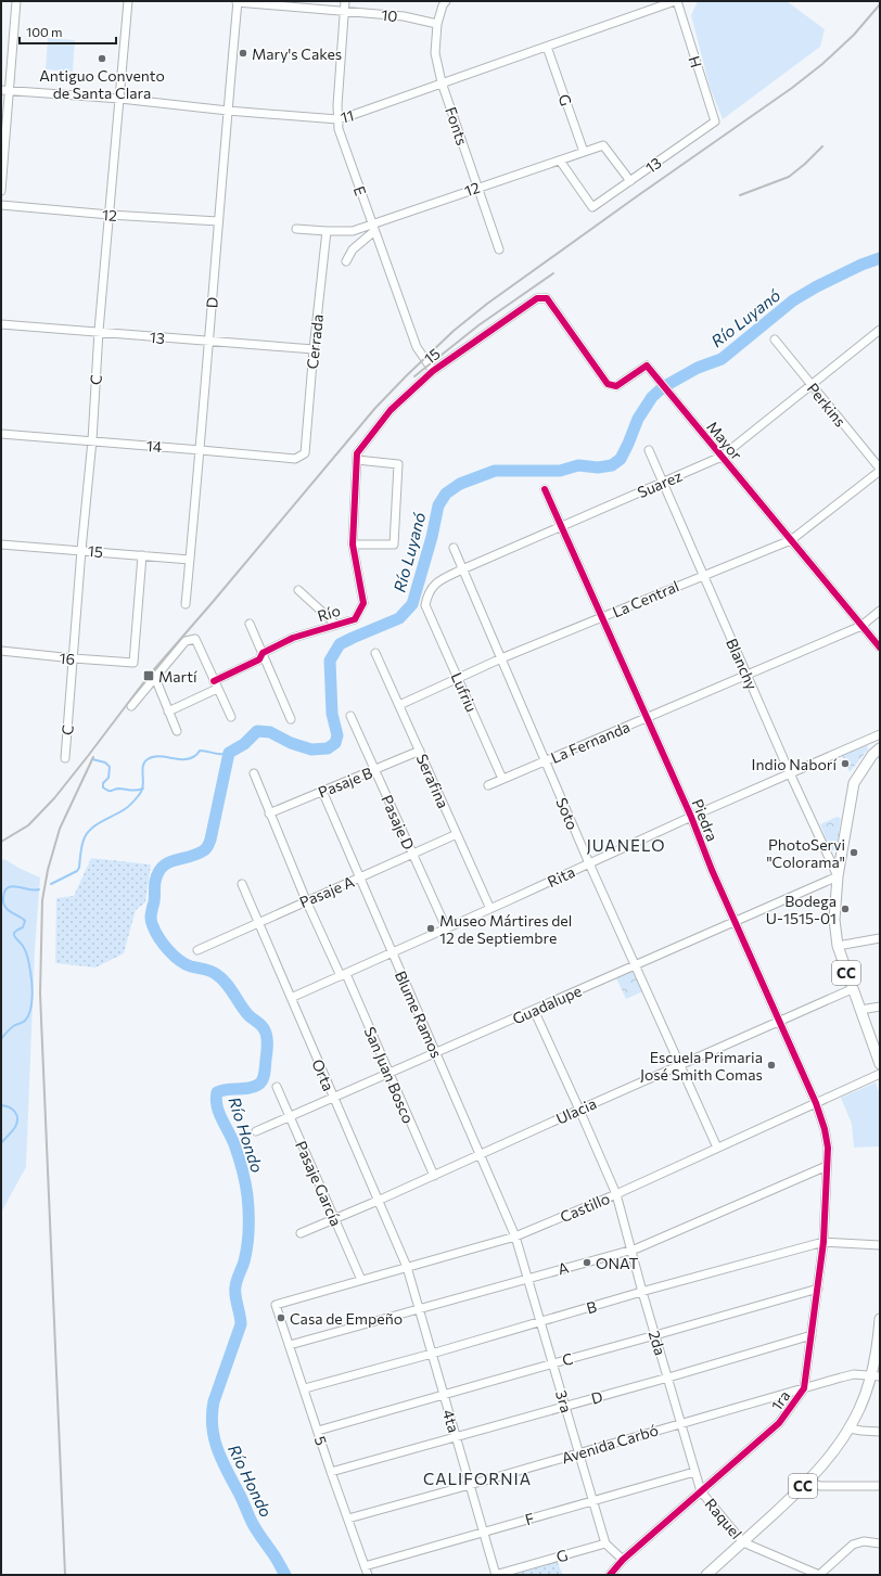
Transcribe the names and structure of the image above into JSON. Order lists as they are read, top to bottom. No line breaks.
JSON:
{"streets":{"main road":["CC"],"street":["10","H","G","11","Fonts","13","12","E","D","Cerrada","15","C","Perkins","Mayor","14","Suarez","La Central","Río","16","Blanchy","Lufriu","La Fernanda","Serafina","Pasaje B","Soto","Piedra","Pasaje D","Rita","Pasaje A","Guadalupe","Blume Ramos","Orta","San Juan Bosco","Ulacia","Pasaje García","Castillo","A","B","2da","1ra","3ra","4ta","5","Avenida Carbó","F","Raquel"]},"crossings":[["10","Fonts"],["10","E"],["10","D"],["H","11"],["H","13"],["G","11"],["G","12"],["G","3ra"],["G","4ta"],["11","Fonts"],["11","E"],["11","D"],["11","C"],["Fonts","12"],["13","12"],["13","D"],["13","Cerrada"],["13","C"],["12","E"],["12","D"],["12","Cerrada"],["12","C"],["E","15"],["D","15"],["D","14"],["D","2da"],["D","1ra"],["D","3ra"],["D","4ta"],["D","5"],["Cerrada","14"],["15","C"],["15","Mayor"],["15","Río"],["15","16"],["C","14"],["C","16"],["C","2da"],["C","1ra"],["C","3ra"],["C","4ta"],["C","5"],["Perkins","Suarez"],["Perkins","La Central"],["Mayor","Suarez"],["Mayor","La Central"],["Mayor","La Fernanda"],["Suarez","Blanchy"],["Suarez","Lufriu"],["Suarez","Soto"],["Suarez","Piedra"],["La Central","Blanchy"],["La Central","Lufriu"],["La Central","Serafina"],["La Central","Soto"],["La Central","Piedra"],["Blanchy","La Fernanda"],["Blanchy","Rita"],["Blanchy","CC"],["Blanchy","Guadalupe"],["Lufriu","La Fernanda"],["La Fernanda","Soto"],["La Fernanda","Piedra"],["Serafina","Pasaje B"],["Serafina","Rita"],["Serafina","Pasaje A"],["Pasaje B","Pasaje D"],["Pasaje B","Blume Ramos"],["Pasaje B","San Juan Bosco"],["Soto","Rita"],["Soto","Guadalupe"],["Soto","Ulacia"],["Soto","Castillo"],["Piedra","Rita"],["Piedra","Guadalupe"],["Piedra","Ulacia"],["Piedra","Castillo"],["Piedra","A"],["Piedra","1ra"],["Pasaje D","Rita"],["Pasaje D","Pasaje A"],["Rita","Blume Ramos"],["Rita","Orta"],["Rita","San Juan Bosco"],["Pasaje A","Blume Ramos"],["Pasaje A","Orta"],["Pasaje A","San Juan Bosco"],["CC","Guadalupe"],["CC","Ulacia"],["CC","Avenida Carbó"],["CC","Raquel"],["Guadalupe","Blume Ramos"],["Guadalupe","Orta"],["Guadalupe","San Juan Bosco"],["Guadalupe","Pasaje García"],["Blume Ramos","Ulacia"],["Blume Ramos","Castillo"],["Blume Ramos","3ra"],["Orta","Ulacia"],["Orta","Castillo"],["Orta","4ta"],["San Juan Bosco","Ulacia"],["Ulacia","Pasaje García"],["Pasaje García","Castillo"],["Castillo","2da"],["Castillo","3ra"],["Castillo","4ta"],["Castillo","5"],["A","2da"],["A","1ra"],["A","3ra"],["A","4ta"],["A","5"],["B","2da"],["B","1ra"],["B","3ra"],["B","4ta"],["B","5"],["2da","1ra"],["2da","Avenida Carbó"],["2da","F"],["2da","Raquel"],["1ra","Avenida Carbó"],["1ra","Raquel"],["3ra","Avenida Carbó"],["3ra","F"],["4ta","Avenida Carbó"],["4ta","F"],["5","Avenida Carbó"],["5","F"]],"districts":["JUANELO","CALIFORNIA"],"water":["Río Luyanó","Río Hondo"],"places":{"other":["Mary's Cakes","Antiguo Convento de Santa Clara","Indio Naborí","PhotoServi \"Colorama\"","Bodega U-1515-01","Museo Mártires del 12 de Septiembre","Escuela Primaria José Smith Comas","ONAT","Casa de Empeño"],"transit":["Martí"]},"scale_bar":"100 m"}
